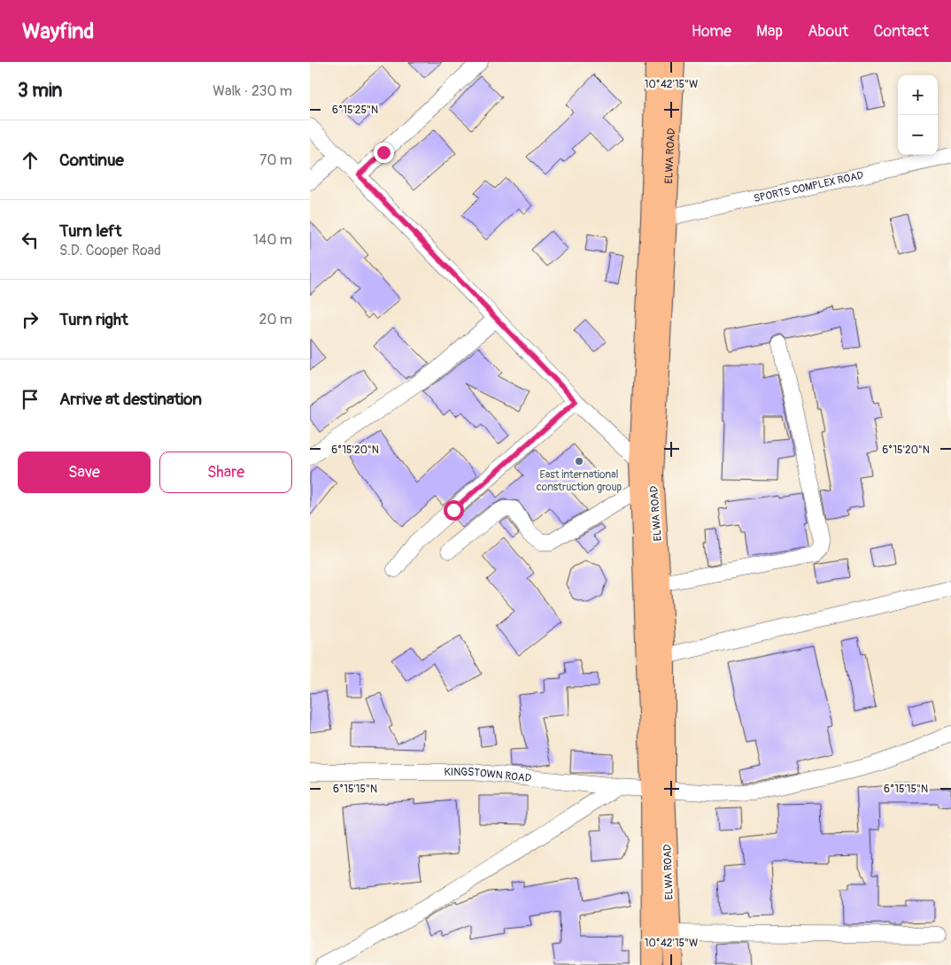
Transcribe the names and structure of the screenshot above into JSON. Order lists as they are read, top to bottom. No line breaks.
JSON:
{"streets":{"main road":["ELWA ROAD"],"street":["SPORTS COMPLEX ROAD","KINGSTOWN ROAD"]},"crossings":[["ELWA ROAD","SPORTS COMPLEX ROAD"],["ELWA ROAD","KINGSTOWN ROAD"]],"places":["East international construction group"],"page":{"header":"Wayfind","nav":["Home","Map","About","Contact"],"heading":["3 min","Walk · 230 m"],"map_buttons":["+","−"],"list":[["Continue","70 m"],["Turn left","S.D. Cooper Road","140 m"],["Turn right","20 m"],"Arrive at destination"],"buttons":["Save","Share"]},"coordinates":["10°42'15\"W","6°15'25\"N","6°15'20\"N","6°15'15\"N"]}
